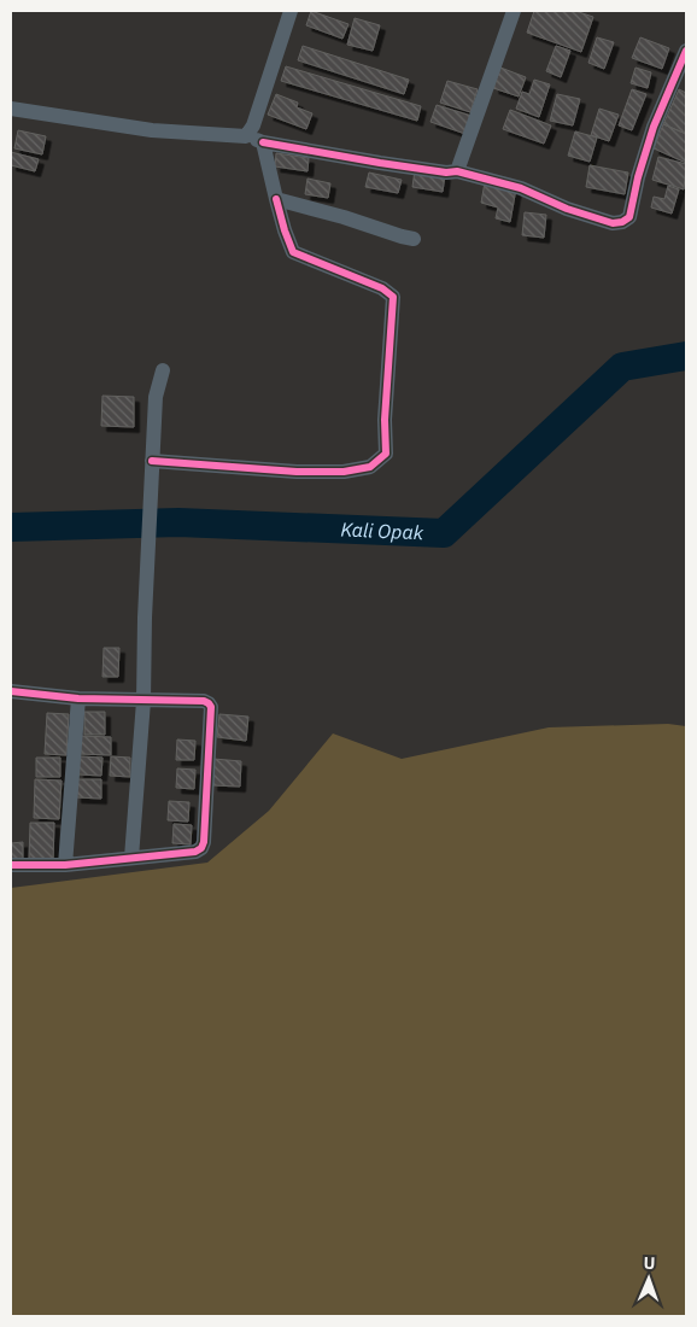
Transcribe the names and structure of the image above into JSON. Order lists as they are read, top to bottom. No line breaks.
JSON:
{"water":["Kali Opak"],"north":"top"}
